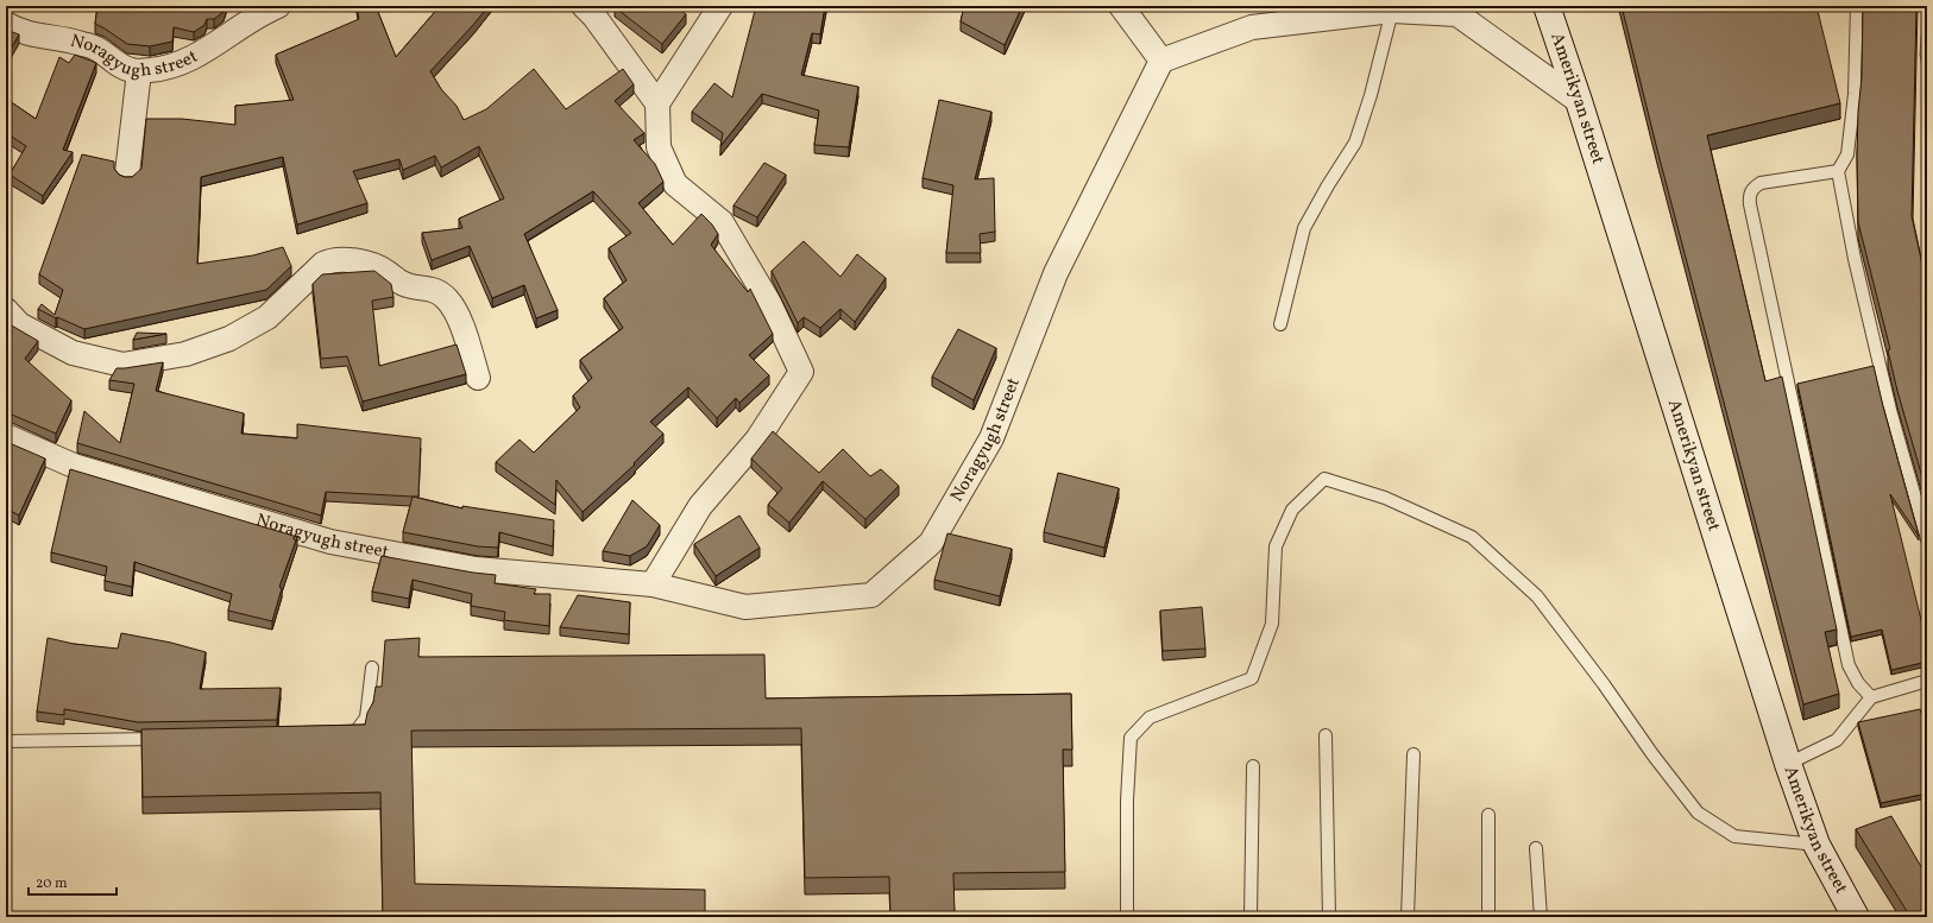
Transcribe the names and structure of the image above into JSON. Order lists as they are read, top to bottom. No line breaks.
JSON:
{"streets":{"street":["Noragyugh street","Amerikyan street"]},"scale_bar":"20 m"}
